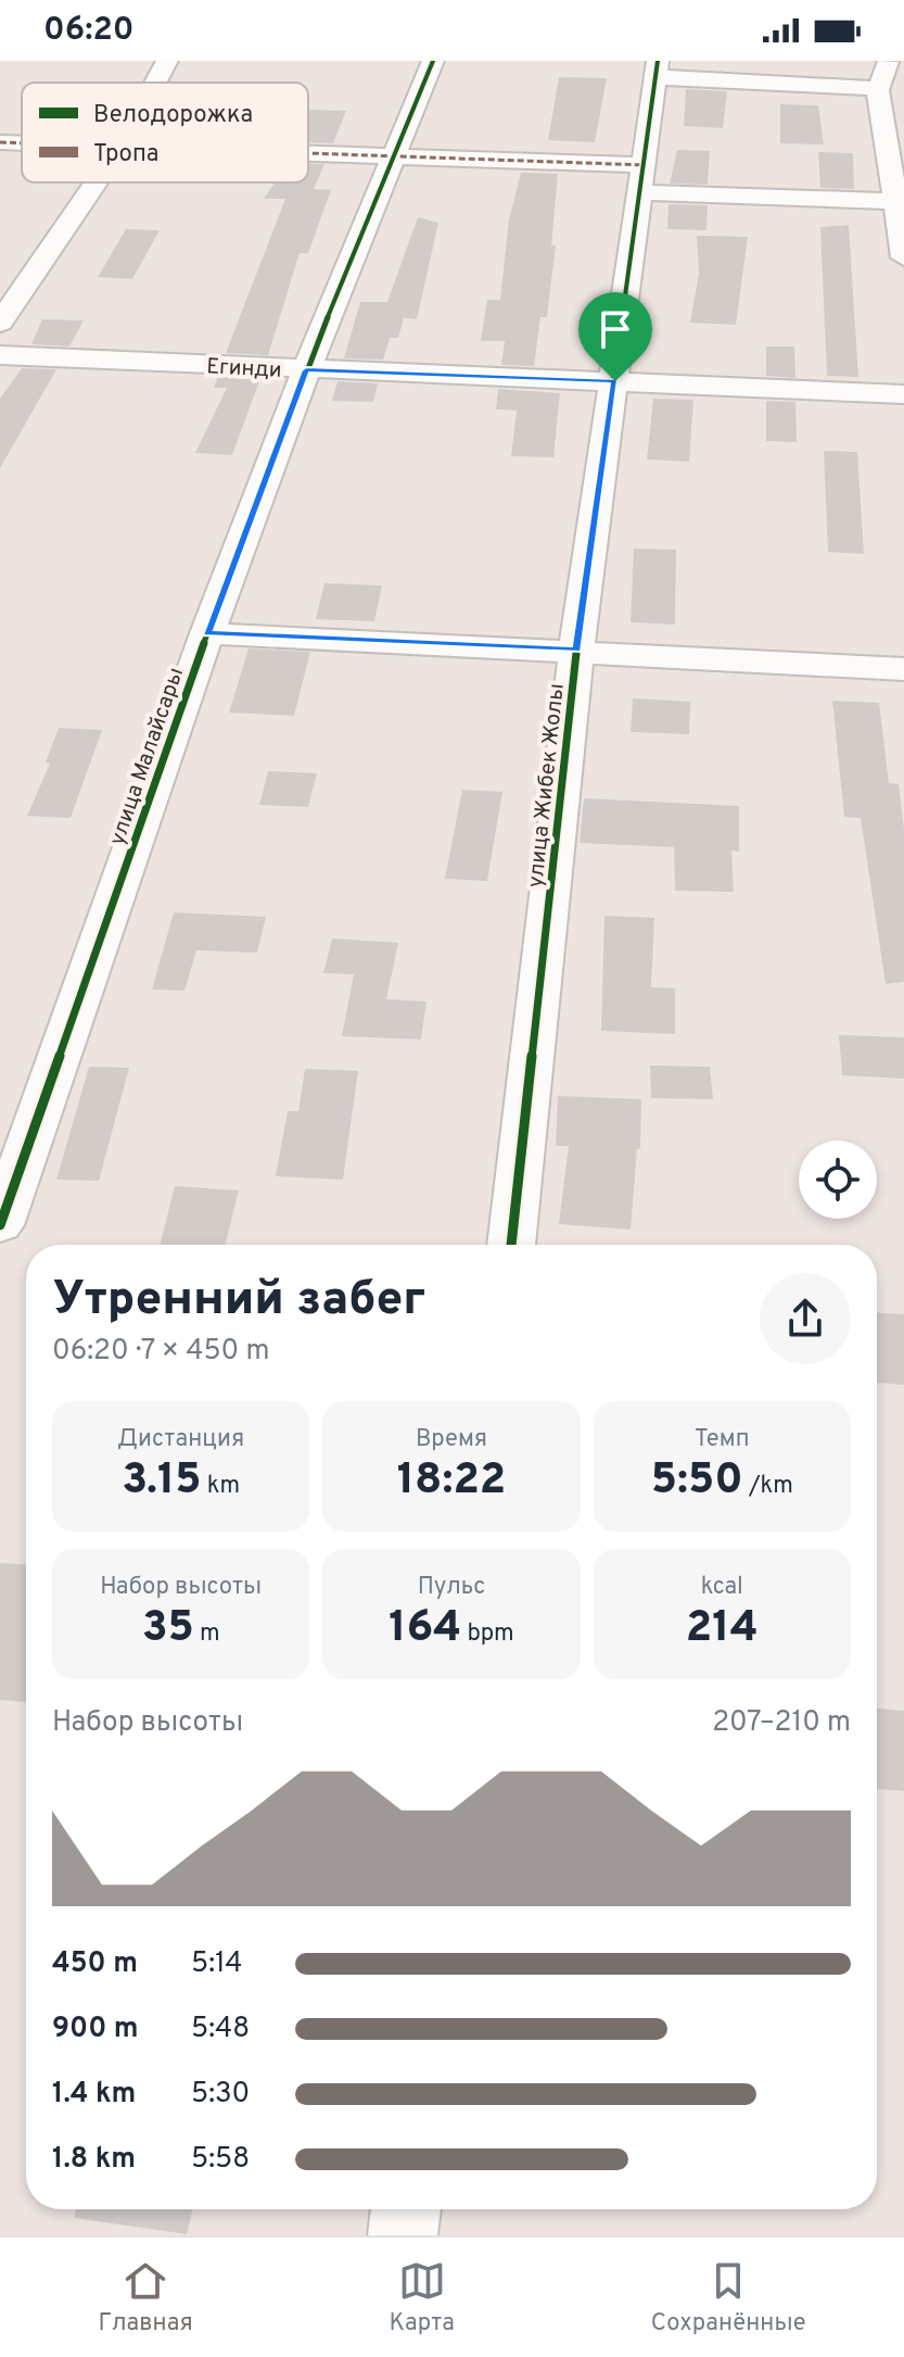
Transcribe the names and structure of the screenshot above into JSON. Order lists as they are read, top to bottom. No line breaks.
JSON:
{"streets":{"street":["Егинди","улица Малайсары","улица Жибек Жолы"]},"crossings":[["Егинди","улица Малайсары"],["Егинди","улица Жибек Жолы"]],"legend":["Велодорожка","Тропа"],"page":{"status":"06:20","heading":["Утренний забег","06:20 · 7 × 450 m"],"stats":[["Дистанция","3.15 km"],["Время","18:22"],["Темп","5:50 /km"],["Набор высоты","35 m"],["Пульс","164 bpm"],["kcal","214"]],"chart":["Набор высоты","207–210 m"],"list":[{"name":"450 m","note":"5:14"},{"name":"900 m","note":"5:48"},{"name":"1.4 km","note":"5:30"},{"name":"1.8 km","note":"5:58"}],"tabs":["Главная","Карта","Сохранённые"]}}
